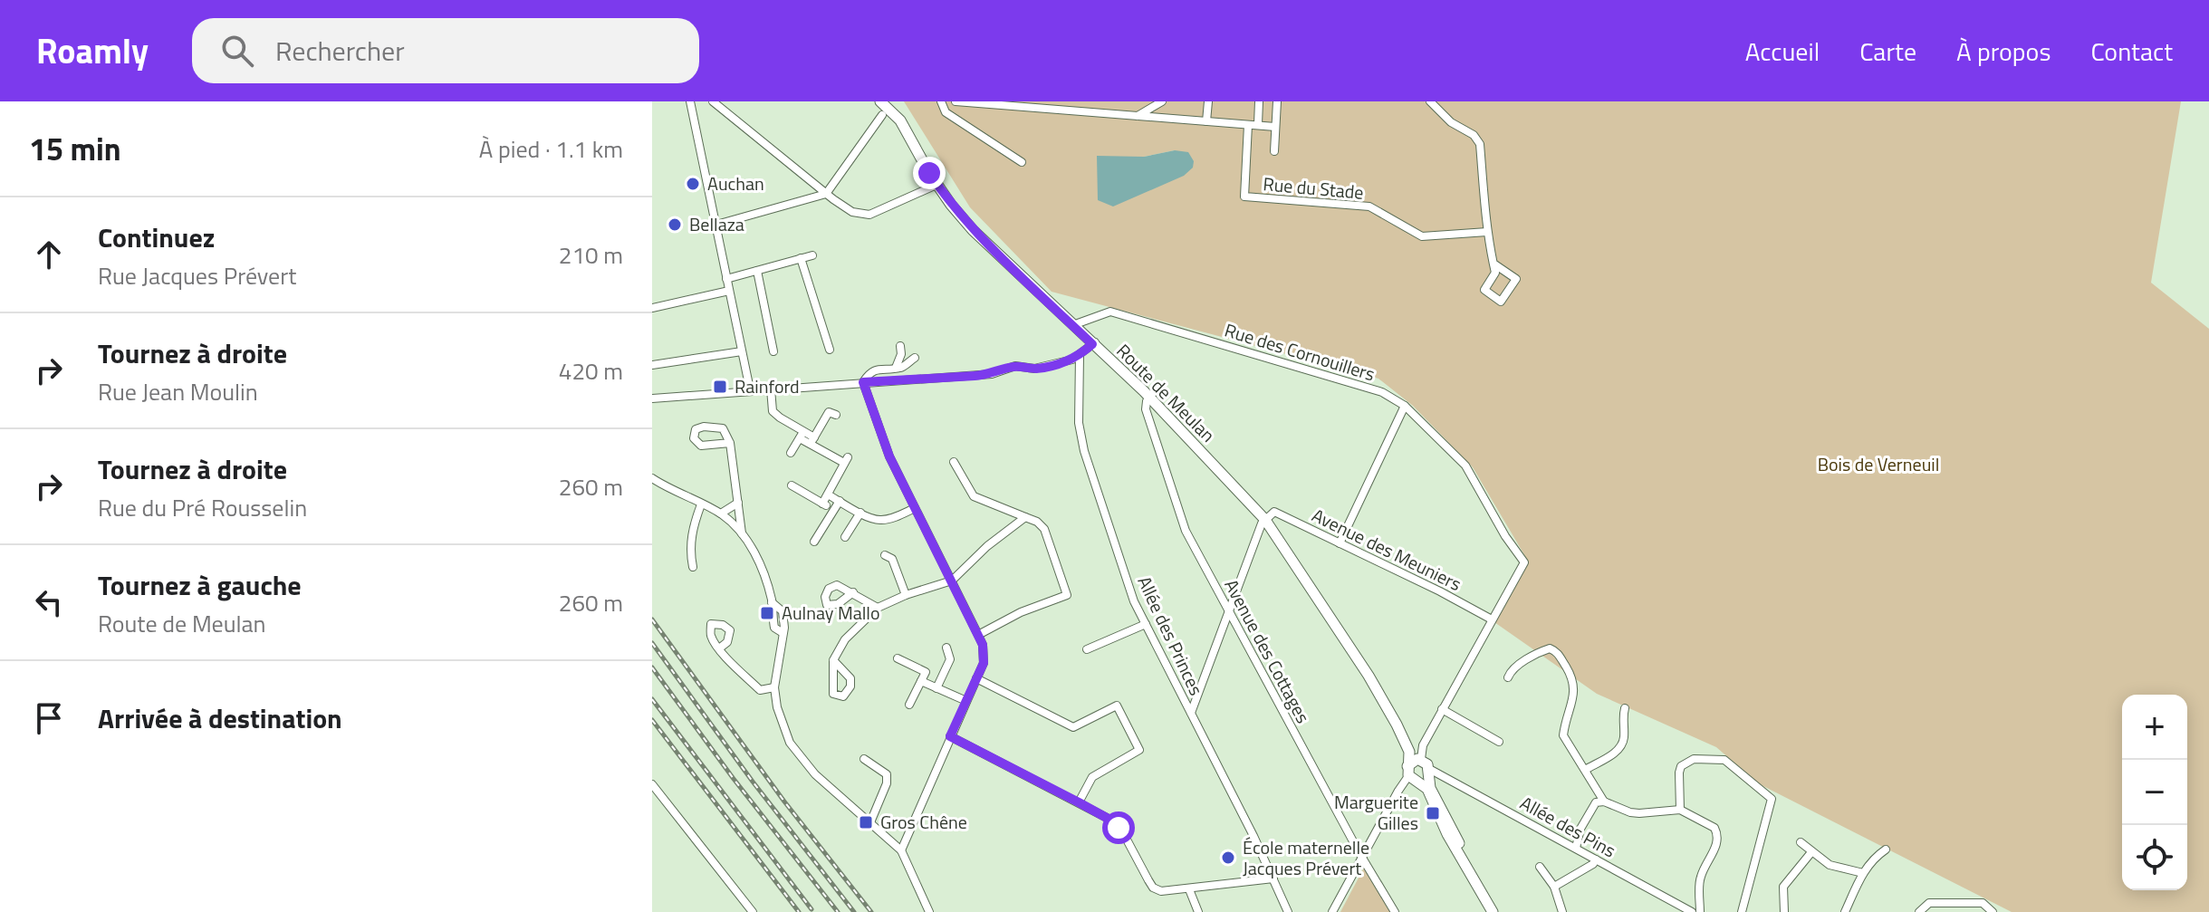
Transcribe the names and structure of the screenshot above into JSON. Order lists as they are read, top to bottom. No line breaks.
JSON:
{"streets":{"main road":["Route de Meulan"],"street":["Rue du Stade","Rue des Cornouillers","Avenue des Meuniers","Allée des Princes","Avenue des Cottages","Allée des Pins"]},"crossings":[["Rue des Cornouillers","Route de Meulan"],["Rue des Cornouillers","Avenue des Meuniers"],["Route de Meulan","Avenue des Meuniers"],["Route de Meulan","Avenue des Cottages"],["Route de Meulan","Allée des Pins"]],"parks":["Bois de Verneuil"],"places":{"other":["Auchan","Bellaza","École maternelle Jacques Prévert"],"transit":["Rainford","Aulnay Mallo","Marguerite Gilles","Gros Chêne"]},"page":{"header":"Roamly","search":"Rechercher","nav":["Accueil","Carte","À propos","Contact"],"heading":["15 min","À pied · 1.1 km"],"list":[["Continuez","Rue Jacques Prévert","210 m"],["Tournez à droite","Rue Jean Moulin","420 m"],["Tournez à droite","Rue du Pré Rousselin","260 m"],["Tournez à gauche","Route de Meulan","260 m"],"Arrivée à destination"],"map_buttons":["+","−"]}}
